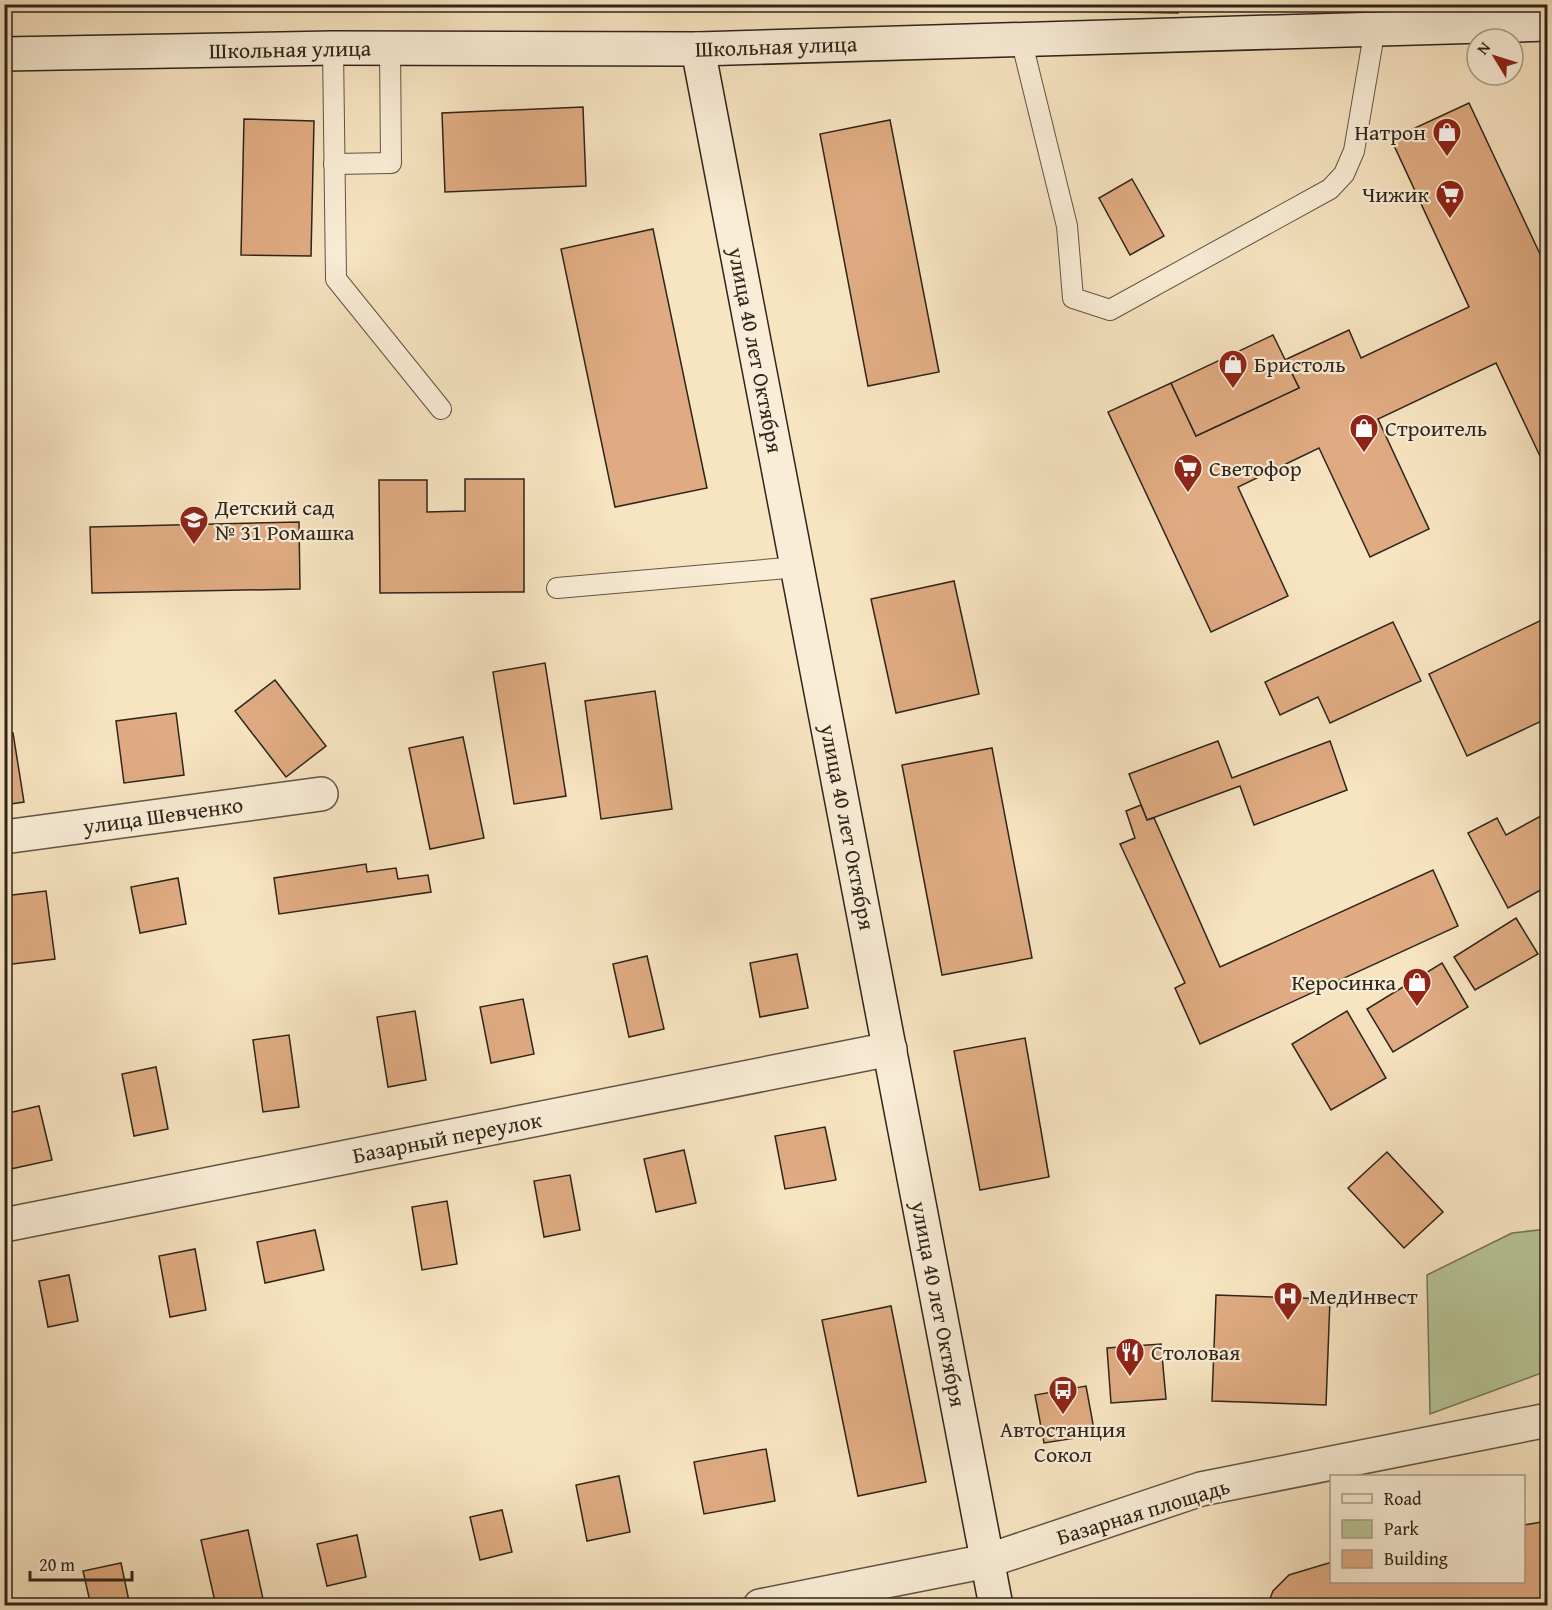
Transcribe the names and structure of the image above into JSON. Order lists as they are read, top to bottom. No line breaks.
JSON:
{"streets":{"street":["Школьная улица","улица 40 лет Октября","улица Шевченко","Базарный переулок","Базарная площадь"]},"crossings":[["Школьная улица","улица 40 лет Октября"],["улица 40 лет Октября","Базарный переулок"],["улица 40 лет Октября","Базарная площадь"]],"places":{"shop":["Натрон","Бристоль","Строитель","Керосинка"],"supermarket":["Чижик","Светофор"],"school or university":["Детский сад № 31 Ромашка"],"hospital":["МедИнвест"],"restaurant":["Столовая"],"bus stop":["Автостанция Сокол"]},"legend":["Road","Park","Building"],"scale_bar":"20 m","north":"top left"}
